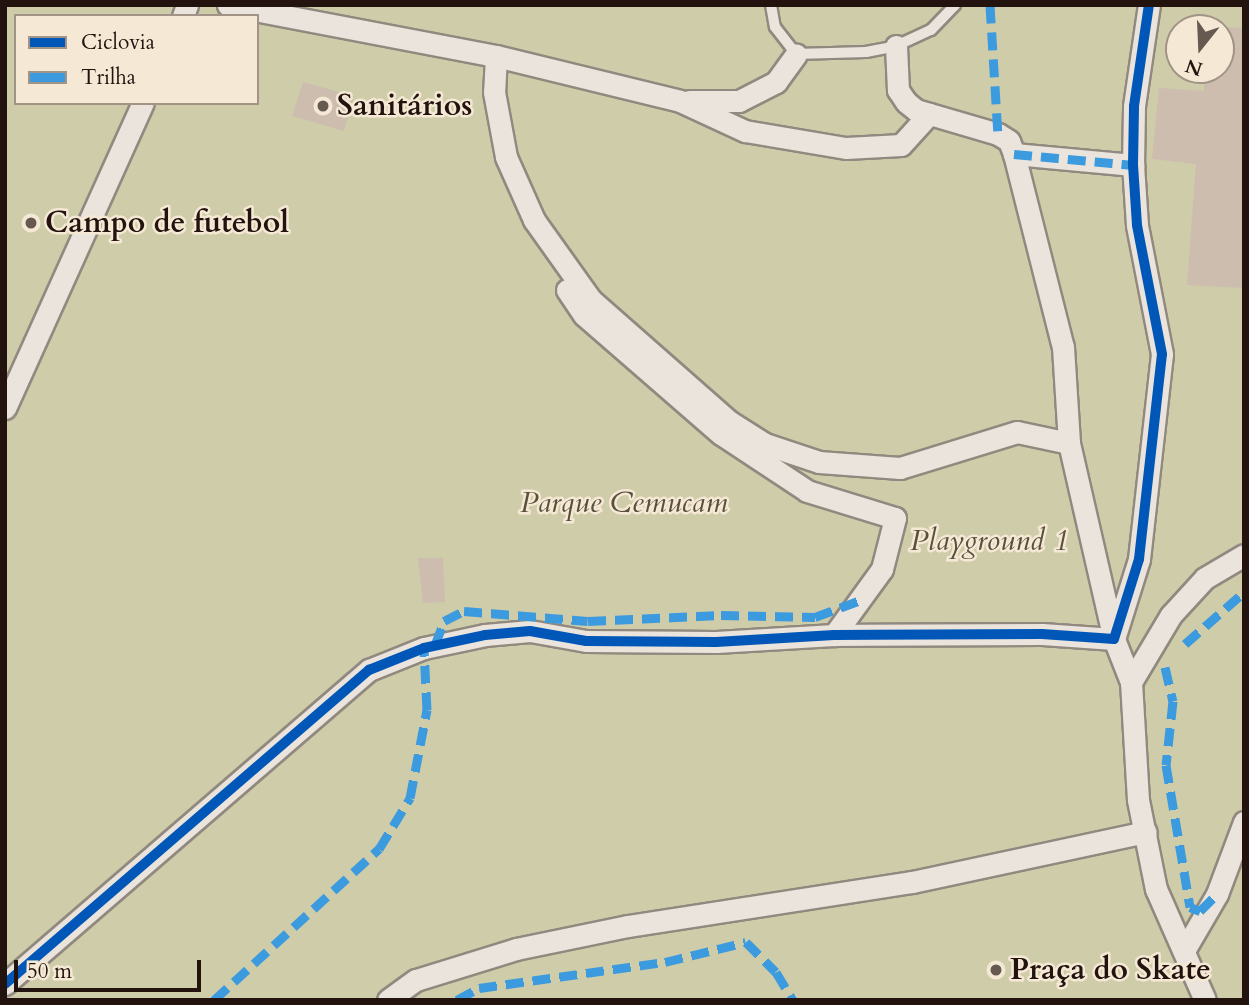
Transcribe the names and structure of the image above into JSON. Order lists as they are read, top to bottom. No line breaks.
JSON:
{"parks":["Parque Cemucam","Playground 1"],"places":["Sanitários","Campo de futebol","Praça do Skate"],"legend":["Ciclovia","Trilha"],"scale_bar":"50 m","north":"bottom"}
